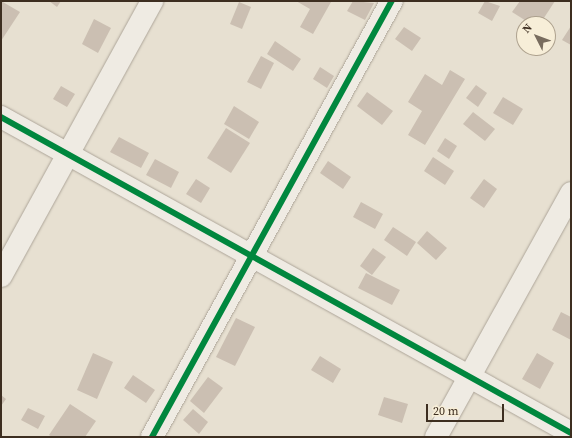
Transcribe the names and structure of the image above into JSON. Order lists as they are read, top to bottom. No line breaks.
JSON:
{"scale_bar":"20 m","north":"top left"}
